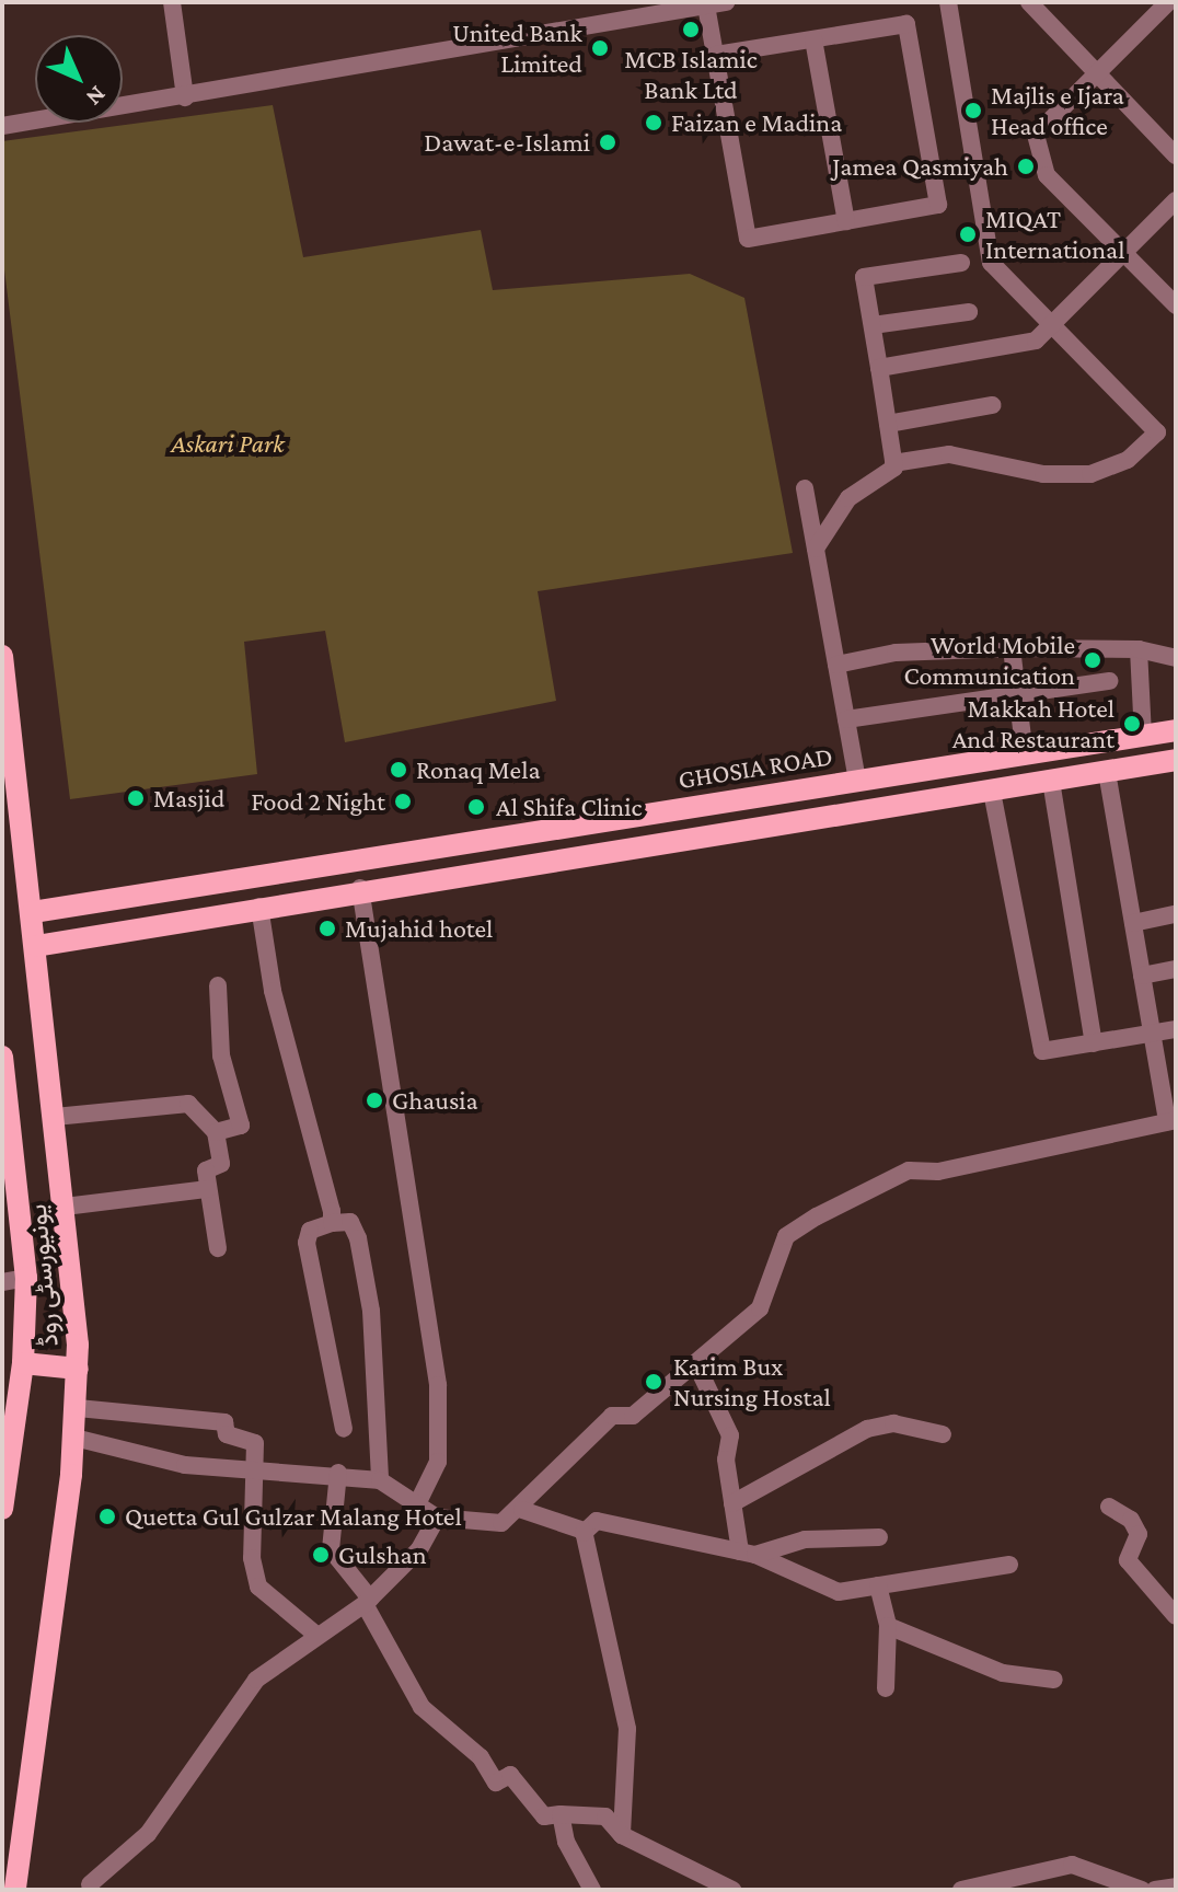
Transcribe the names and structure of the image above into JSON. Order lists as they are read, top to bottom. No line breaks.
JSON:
{"streets":{"main road":["GHOSIA ROAD","یونیورسٹی روڈ"]},"crossings":[["GHOSIA ROAD","یونیورسٹی روڈ"]],"parks":["Askari Park"],"places":["MCB Islamic Bank Ltd","United Bank Limited","Majlis e Ijara Head office","Faizan e Madina","Dawat-e-Islami","Jamea Qasmiyah","MIQAT International","World Mobile Communication","Makkah Hotel And Restaurant","Ronaq Mela","Masjid","Food 2 Night","Al Shifa Clinic","Mujahid hotel","Ghausia","Karim Bux Nursing Hostal","Quetta Gul Gulzar Malang Hotel","Gulshan"],"north":"bottom right"}
